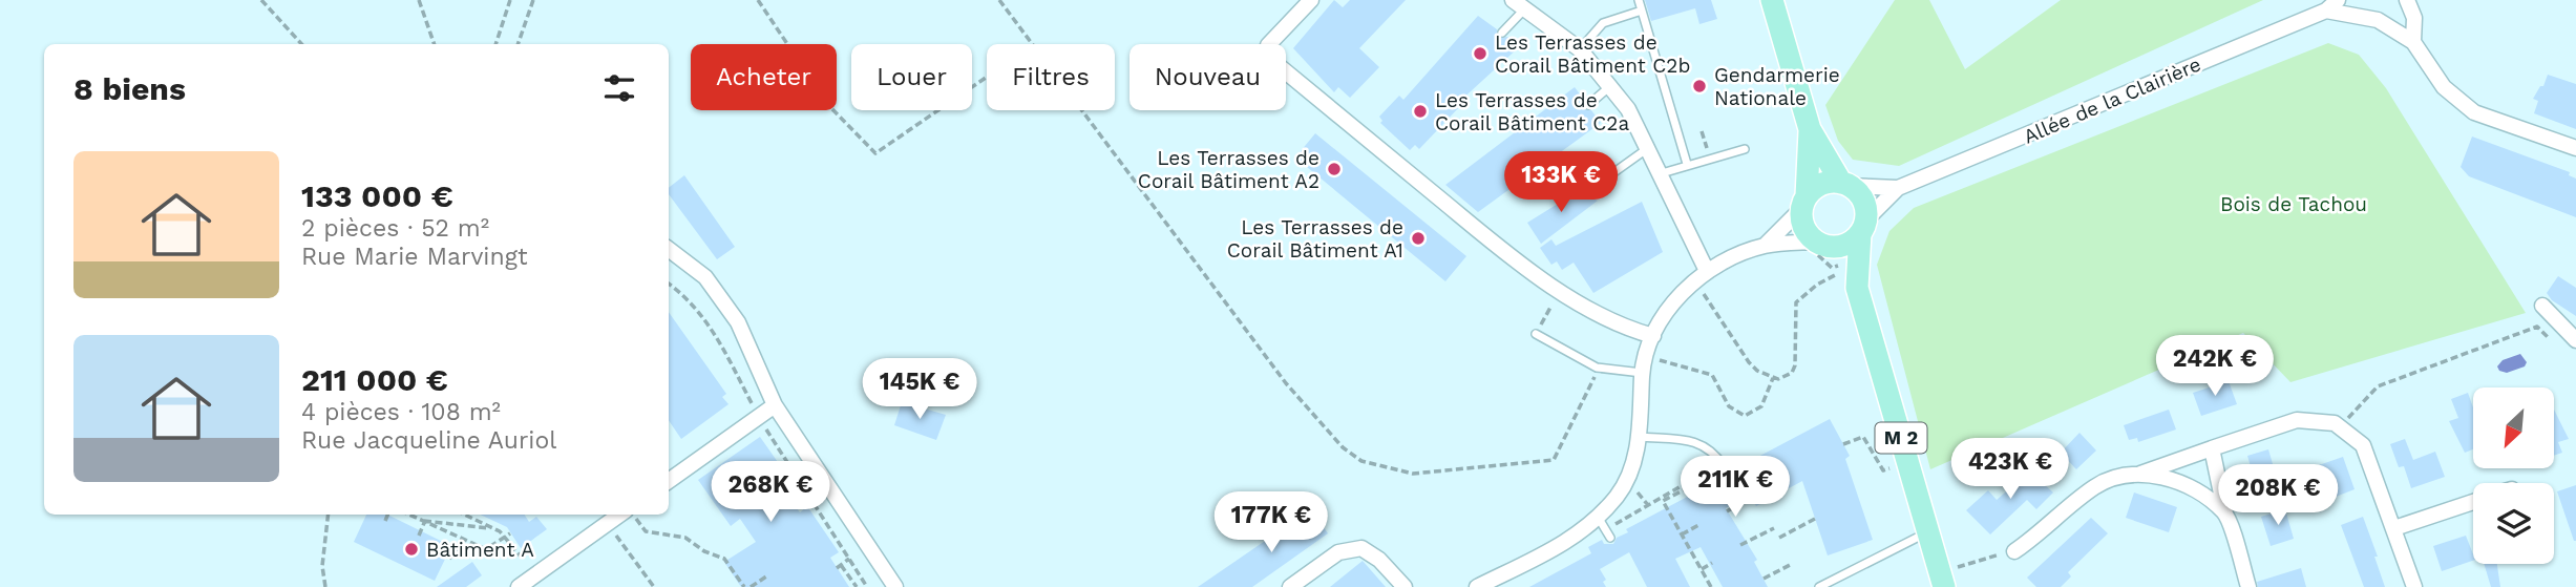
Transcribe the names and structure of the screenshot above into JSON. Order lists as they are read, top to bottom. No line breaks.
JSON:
{"streets":{"main road":["M 2"],"street":["Allée de la Clairière"]},"crossings":[["Allée de la Clairière","M 2"]],"parks":["Bois de Tachou"],"places":["Les Terrasses de Corail Bâtiment C2b","Gendarmerie Nationale","Les Terrasses de Corail Bâtiment C2a","Les Terrasses de Corail Bâtiment A2","Les Terrasses de Corail Bâtiment A1","Bâtiment A"],"north":"bottom left","page":{"chip":["Acheter","Louer","Filtres","Nouveau"],"heading":"8 biens","list":[{"name":"133 000 €","note":"2 pièces · 52 m² · Rue Marie Marvingt"},{"name":"211 000 €","note":"4 pièces · 108 m² · Rue Jacqueline Auriol"}],"price":["133K €","242K €","145K €","423K €","211K €","268K €","208K €","177K €"]}}
